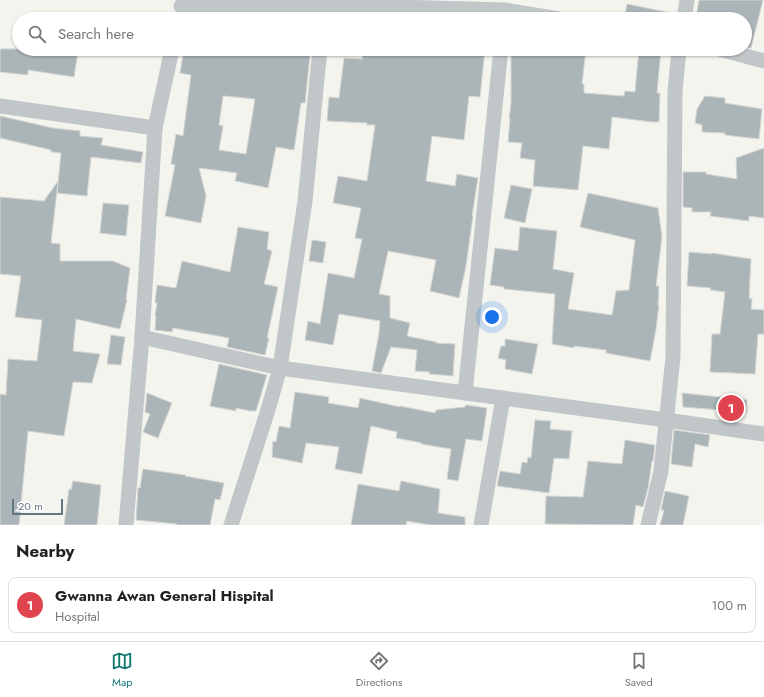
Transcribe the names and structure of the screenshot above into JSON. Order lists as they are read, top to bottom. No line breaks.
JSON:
{"scale_bar":"20 m","page":{"search":"Search here","pins":"1","scale":"20 m","heading":"Nearby","list":[{"mark":"1","name":"Gwanna Awan General Hispital","note":"Hospital","value":"100 m"}],"nav":["Map","Directions","Saved"]}}
